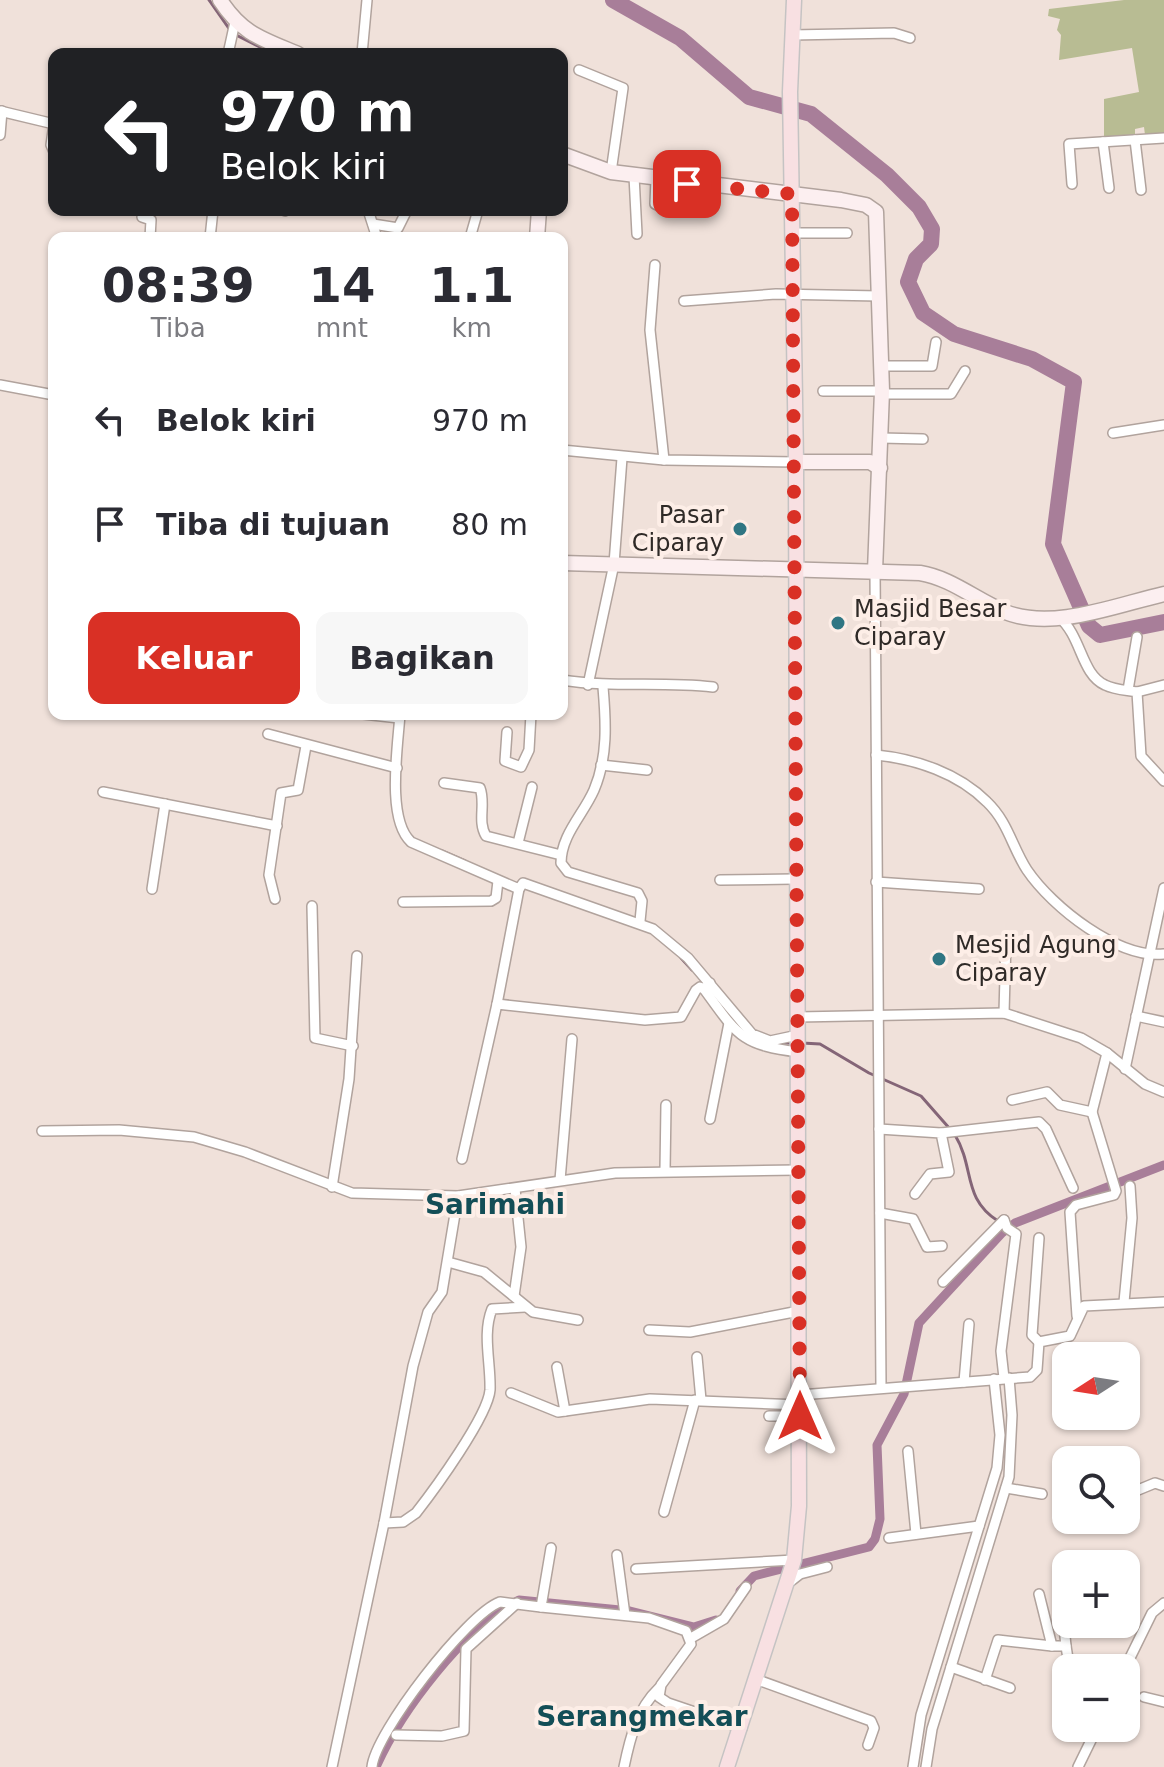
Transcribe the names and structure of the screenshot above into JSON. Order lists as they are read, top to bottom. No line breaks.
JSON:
{"districts":["Sarimahi","Serangmekar"],"places":["Pasar Ciparay","Masjid Besar Ciparay","Mesjid Agung Ciparay"],"north":"left","page":{"turn":["970 m","Belok kiri"],"eta":["08:39","Tiba","14","mnt","1.1","km"],"list":[{"name":"Belok kiri","value":"970 m"},{"name":"Tiba di tujuan","value":"80 m"}],"buttons":["Keluar","Bagikan"],"map_buttons":["+","−"]}}
